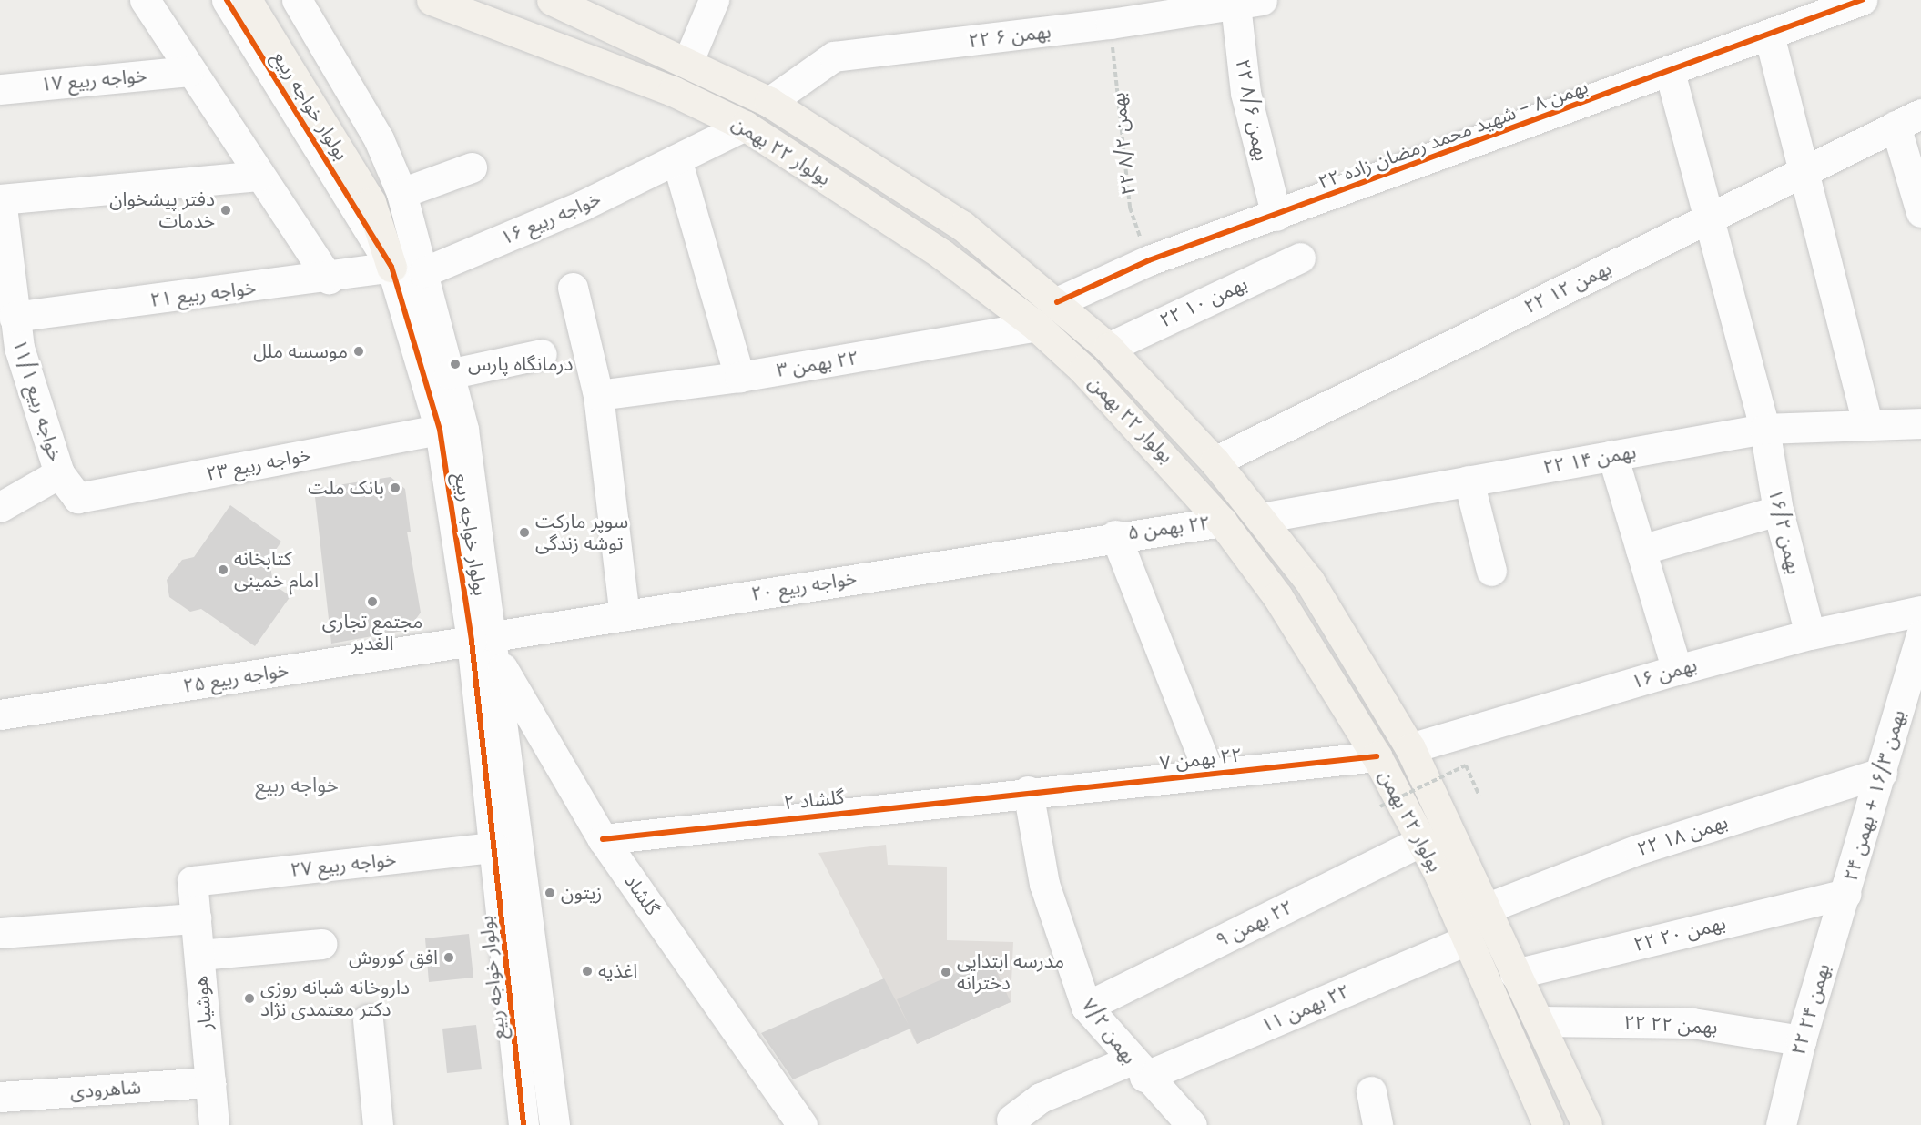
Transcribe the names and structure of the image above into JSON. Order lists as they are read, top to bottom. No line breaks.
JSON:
{"streets":{"main road":["بولوار ۲۲ بهمن"],"street":["۲۲ بهمن ۶","خواجه ربیع ۱۷","بولوار خواجه ربیع","۲۲ بهمن ۸/۶","۲۲ بهمن ۸ - شهید محمد رمضان زاده","خواجه ربیع ۱۶","۲۲ بهمن ۱۲","خواجه ربیع ۲۱","۲۲ بهمن ۱۰","٢٢ بهمن ۳","خواجه ربیع ۱۱/۱","۲۲ بهمن ۱۴","خواجه ربیع ۲۳","٢٢ بهمن ۵","بهمن ۱۶/۲","خواجه ربیع ۲۰","بهمن ۱۶","خواجه ربیع ۲۵","٢٢ بهمن ٧","بهمن ۱۶/۳ + بهمن ۲۴","گلشاد ۲","۲۲ بهمن ۱۸","خواجه ربیع ۲۷","گلشاد","٢٢ بهمن ۹","۲۲ بهمن ۲۰","هوشیار","٢٢ بهمن ١١","۲۲ بهمن ۲۴","۲۲ بهمن ۲۲","بهمن ۷/۲","شاهرودی"],"path":["۲۲ بهمن ۸/۲"]},"crossings":[["۲۲ بهمن ۶","۲۲ بهمن ۸/۶"],["۲۲ بهمن ۶","۲۲ بهمن ۸/۲"],["۲۲ بهمن ۶","بولوار ۲۲ بهمن"],["بولوار خواجه ربیع","خواجه ربیع ۱۶"],["بولوار خواجه ربیع","خواجه ربیع ۲۱"],["بولوار خواجه ربیع","خواجه ربیع ۲۳"],["بولوار خواجه ربیع","خواجه ربیع ۲۰"],["بولوار خواجه ربیع","خواجه ربیع ۲۵"],["بولوار خواجه ربیع","خواجه ربیع ۲۷"],["بولوار خواجه ربیع","گلشاد"],["۲۲ بهمن ۸/۶","۲۲ بهمن ۸ - شهید محمد رمضان زاده"],["۲۲ بهمن ۸ - شهید محمد رمضان زاده","۲۲ بهمن ۸/۲"],["۲۲ بهمن ۸ - شهید محمد رمضان زاده","بولوار ۲۲ بهمن"],["۲۲ بهمن ۸ - شهید محمد رمضان زاده","بهمن ۱۶/۲"],["بولوار ۲۲ بهمن","خواجه ربیع ۱۶"],["بولوار ۲۲ بهمن","۲۲ بهمن ۱۲"],["بولوار ۲۲ بهمن","۲۲ بهمن ۱۰"],["بولوار ۲۲ بهمن","٢٢ بهمن ۳"],["بولوار ۲۲ بهمن","۲۲ بهمن ۱۴"],["بولوار ۲۲ بهمن","٢٢ بهمن ۵"],["بولوار ۲۲ بهمن","بهمن ۱۶"],["بولوار ۲۲ بهمن","٢٢ بهمن ٧"],["بولوار ۲۲ بهمن","۲۲ بهمن ۱۸"],["بولوار ۲۲ بهمن","٢٢ بهمن ۹"],["بولوار ۲۲ بهمن","۲۲ بهمن ۲۰"],["بولوار ۲۲ بهمن","٢٢ بهمن ١١"],["بولوار ۲۲ بهمن","۲۲ بهمن ۲۲"],["۲۲ بهمن ۱۲","بهمن ۱۶/۲"],["خواجه ربیع ۲۱","خواجه ربیع ۱۱/۱"],["خواجه ربیع ۱۱/۱","خواجه ربیع ۲۳"],["۲۲ بهمن ۱۴","بهمن ۱۶/۲"],["٢٢ بهمن ۵","خواجه ربیع ۲۰"],["بهمن ۱۶/۲","بهمن ۱۶"],["خواجه ربیع ۲۰","خواجه ربیع ۲۵"],["خواجه ربیع ۲۰","گلشاد"],["خواجه ربیع ۲۵","گلشاد"],["٢٢ بهمن ٧","گلشاد ۲"],["٢٢ بهمن ٧","بهمن ۷/۲"],["بهمن ۱۶/۳ + بهمن ۲۴","۲۲ بهمن ۱۸"],["بهمن ۱۶/۳ + بهمن ۲۴","۲۲ بهمن ۲۰"],["بهمن ۱۶/۳ + بهمن ۲۴","۲۲ بهمن ۲۴"],["گلشاد ۲","گلشاد"],["گلشاد ۲","بهمن ۷/۲"],["خواجه ربیع ۲۷","هوشیار"],["٢٢ بهمن ۹","بهمن ۷/۲"],["۲۲ بهمن ۲۰","۲۲ بهمن ۲۴"],["هوشیار","شاهرودی"],["٢٢ بهمن ١١","بهمن ۷/۲"],["۲۲ بهمن ۲۴","۲۲ بهمن ۲۲"]],"districts":["خواجه ربیع"],"places":["دفتر پیشخوان خدمات","موسسه ملل","درمانگاه پارس","بانک ملت","سوپر مارکت توشه زندگی","کتابخانه امام خمینی","مجتمع تجاری الغدیر","زیتون","افق کوروش","اغذیه","مدرسه ابتدایی دخترانه","داروخانه شبانه روزی دکتر معتمدی نژاد"]}
